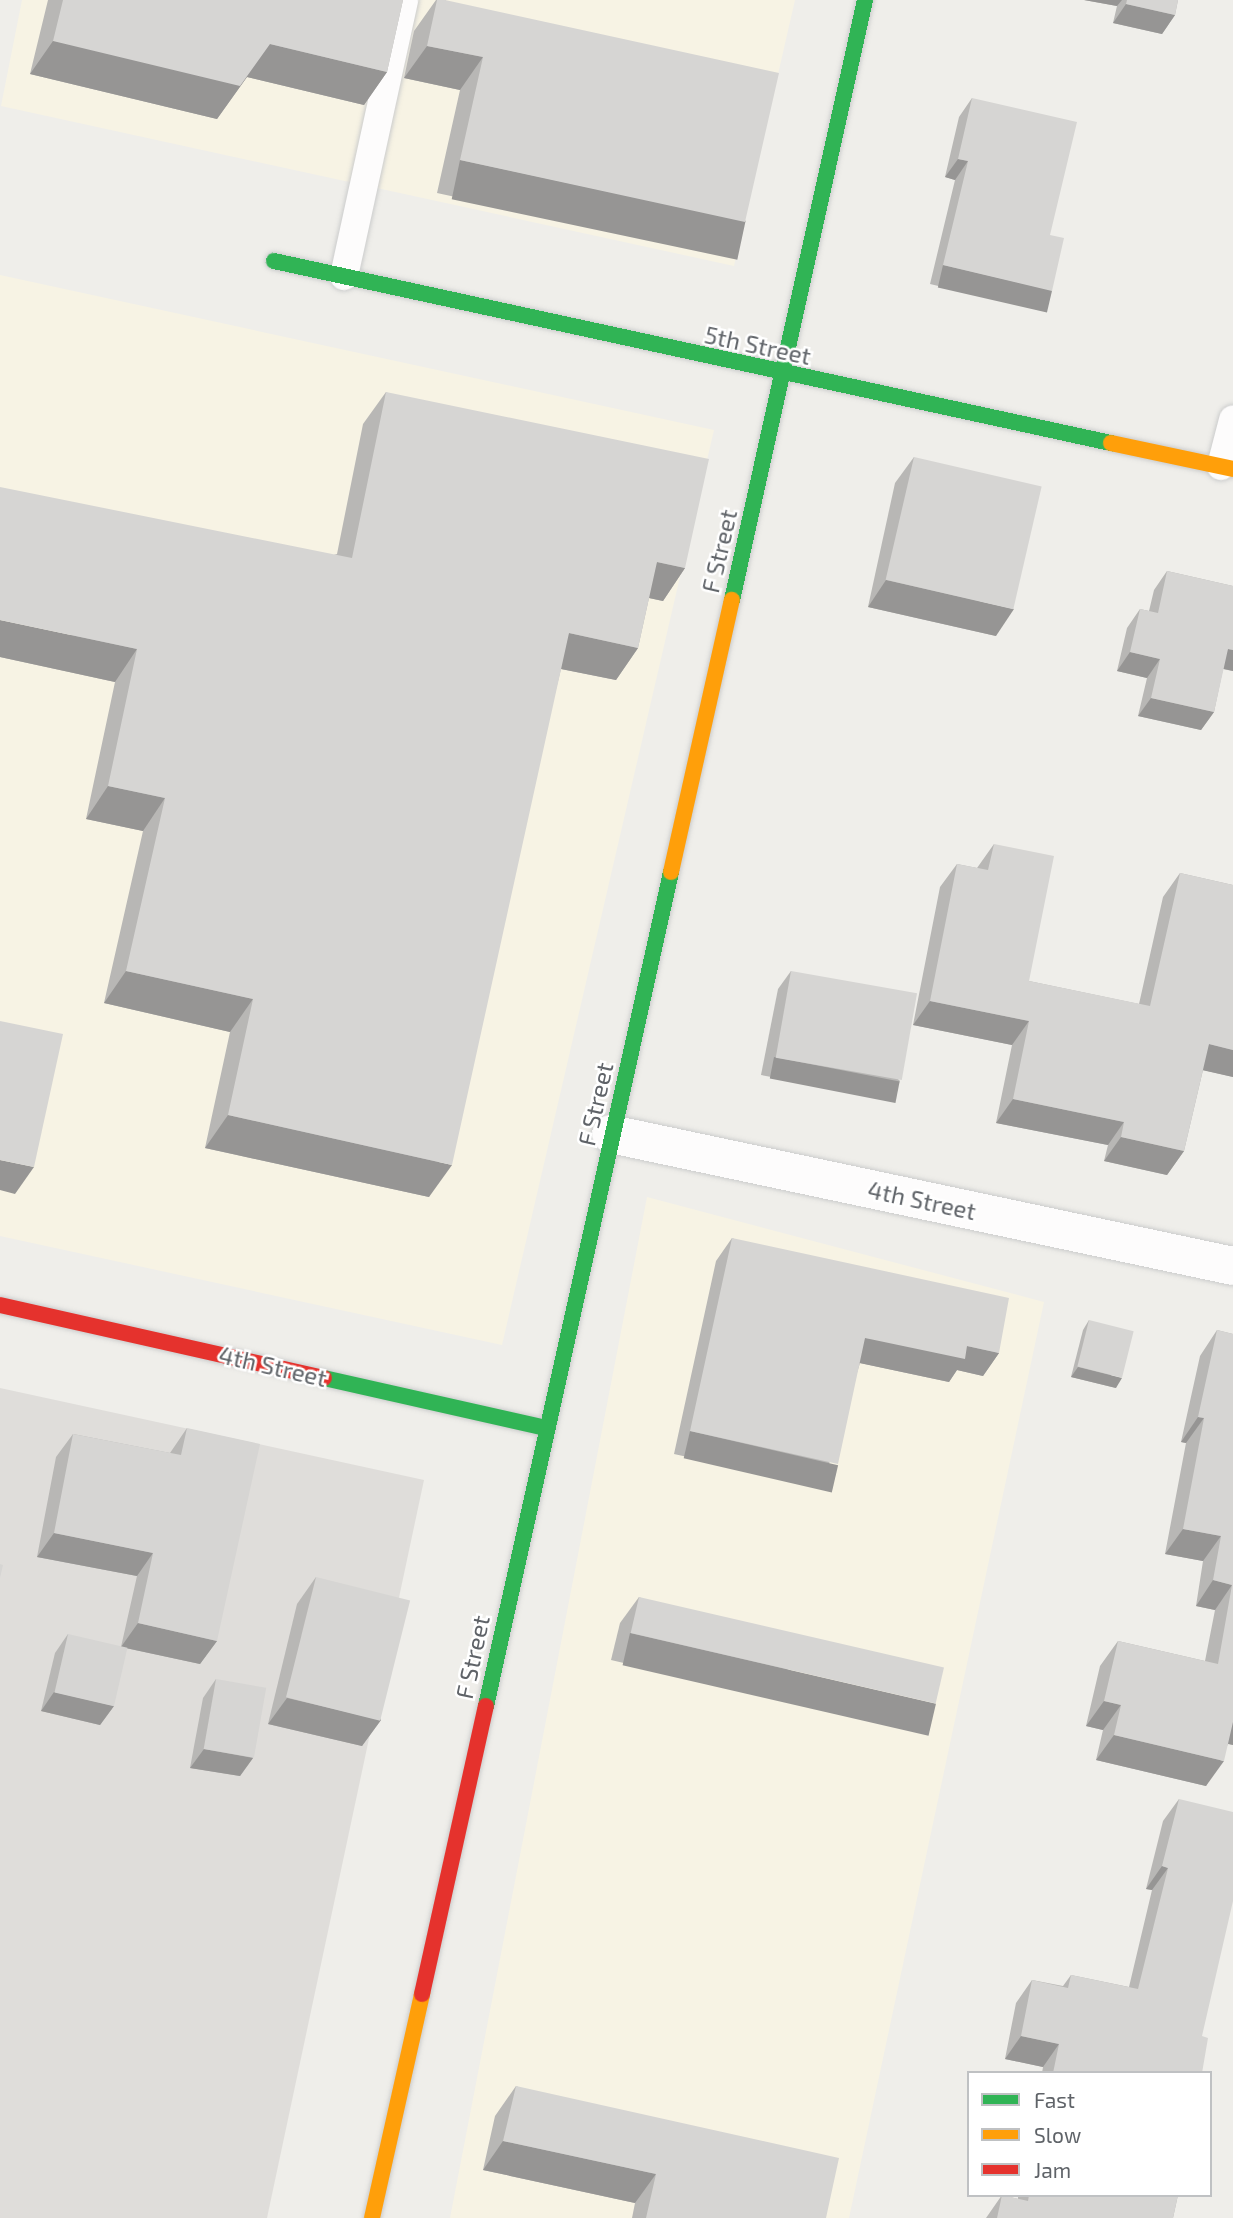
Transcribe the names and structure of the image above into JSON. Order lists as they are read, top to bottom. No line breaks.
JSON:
{"streets":{"main road":["5th Street","F Street","4th Street"]},"crossings":[["5th Street","F Street"],["F Street","4th Street"]],"legend":["Fast","Slow","Jam"]}
